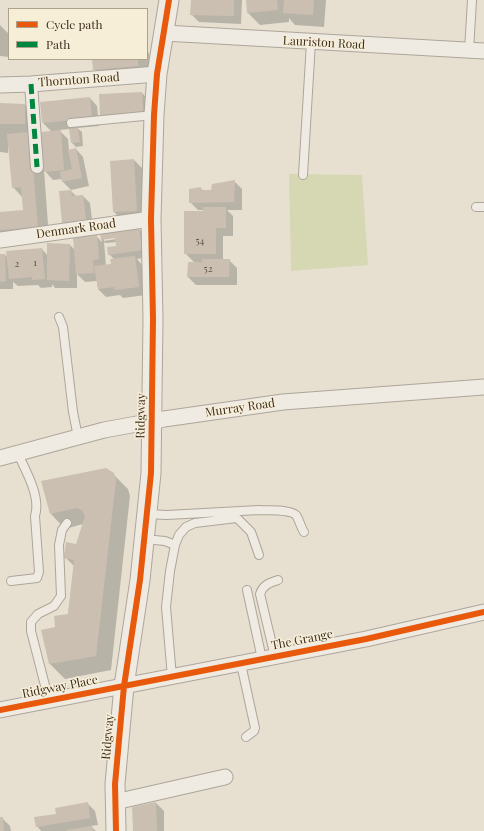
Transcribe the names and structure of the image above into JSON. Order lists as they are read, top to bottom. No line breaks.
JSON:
{"streets":{"street":["Lauriston Road","Thornton Road","Denmark Road","Murray Road","Ridgway","The Grange","Ridgway Place"]},"crossings":[["Lauriston Road","Ridgway"],["Thornton Road","Ridgway"],["Denmark Road","Ridgway"],["Murray Road","Ridgway"],["Ridgway","The Grange"],["Ridgway","Ridgway Place"],["The Grange","Ridgway Place"]],"house_numbers":["54","1","2","52"],"legend":["Cycle path","Path"]}
